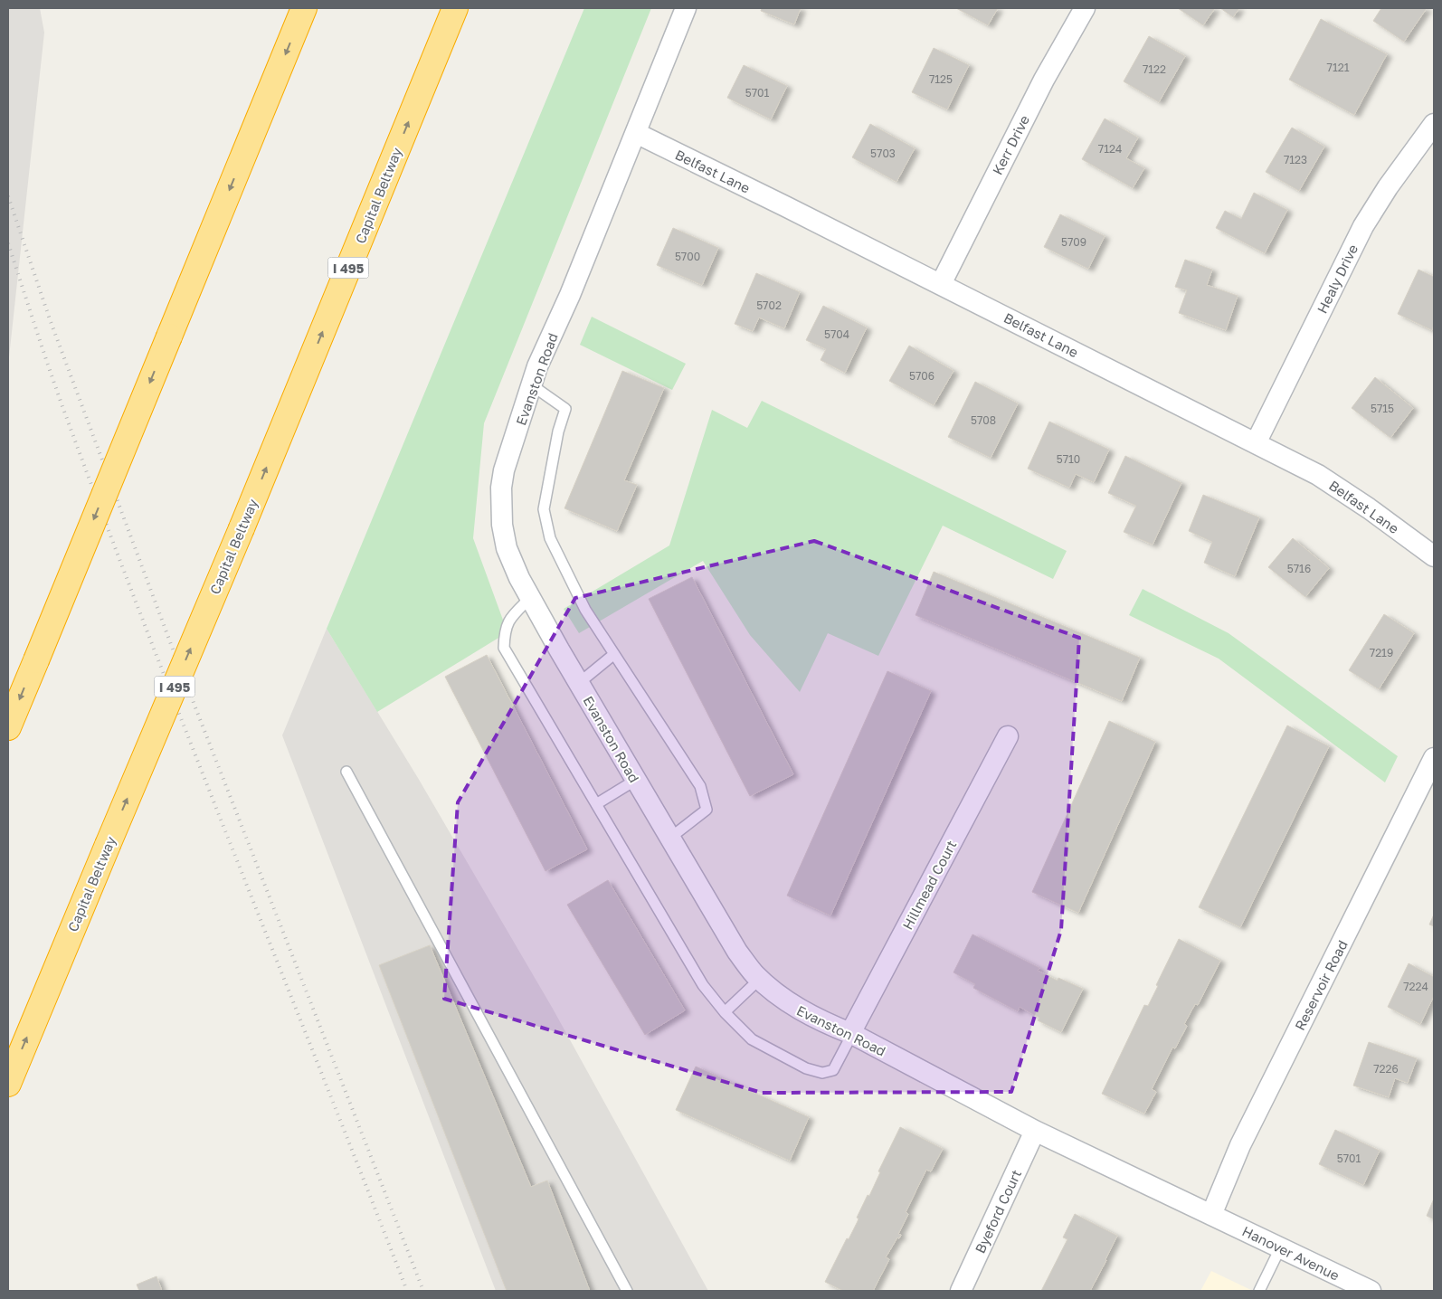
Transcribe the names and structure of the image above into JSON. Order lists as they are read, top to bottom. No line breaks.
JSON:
{"streets":{"highway":["Capital Beltway","I 495"],"street":["Kerr Drive","Belfast Lane","Healy Drive","Evanston Road","Hillmead Court","Reservoir Road","Byeford Court","Hanover Avenue"]},"crossings":[["Kerr Drive","Belfast Lane"],["Belfast Lane","Healy Drive"],["Belfast Lane","Evanston Road"],["Evanston Road","Hillmead Court"],["Evanston Road","Reservoir Road"],["Evanston Road","Byeford Court"],["Evanston Road","Hanover Avenue"],["Reservoir Road","Hanover Avenue"]],"house_numbers":["7121","7122","7125","5701","7124","5703","7123","5709","5700","5702","5704","5706","5715","5708","5710","5716","7219","7224","7226","5701"]}
